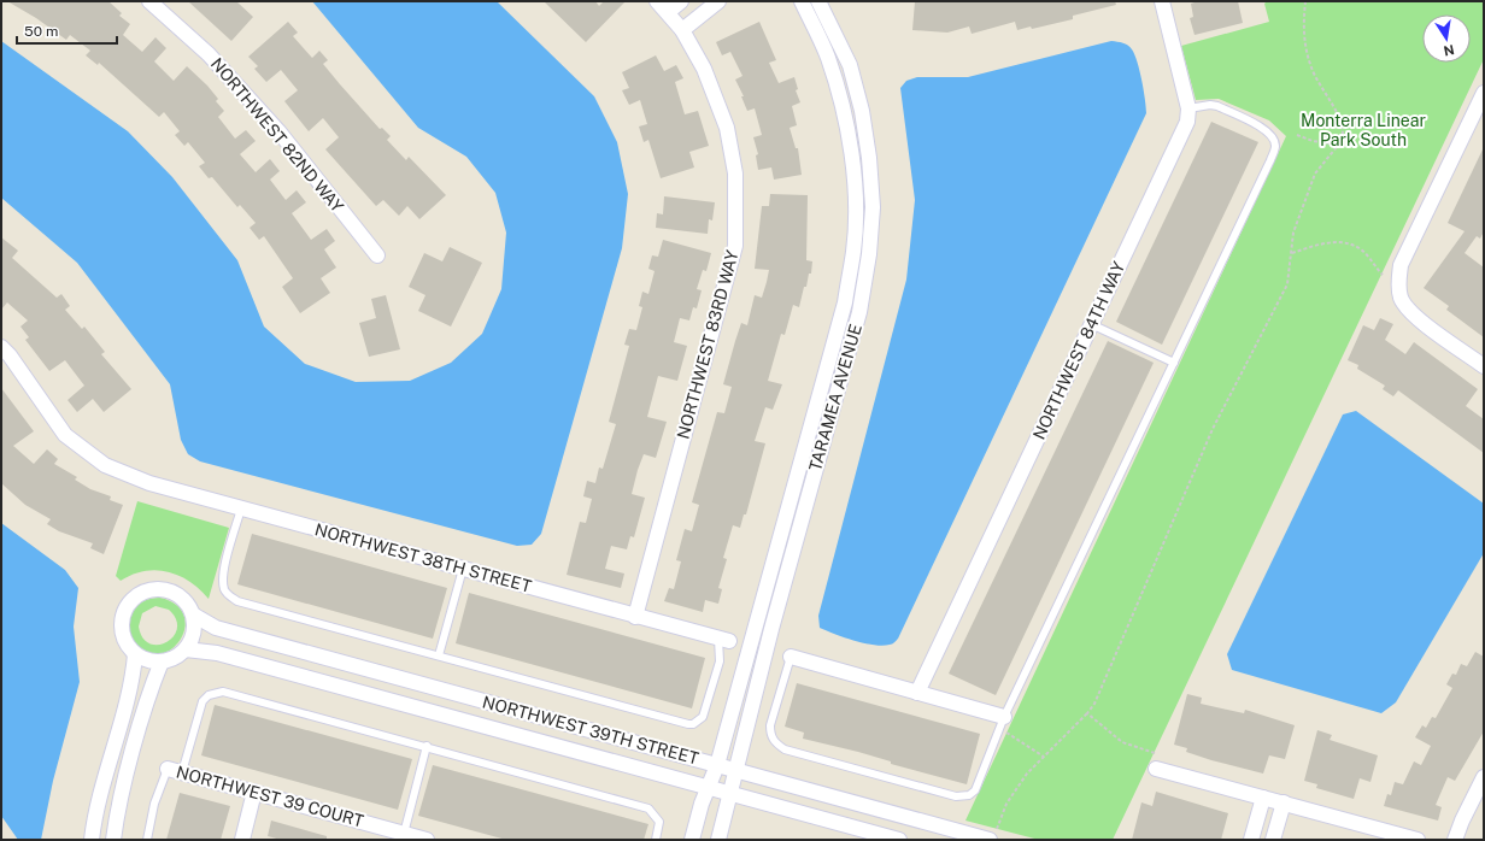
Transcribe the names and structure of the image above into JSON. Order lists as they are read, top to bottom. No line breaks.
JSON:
{"streets":{"street":["NORTHWEST 82ND WAY","NORTHWEST 83RD WAY","NORTHWEST 84TH WAY","TARAMEA AVENUE","NORTHWEST 38TH STREET","NORTHWEST 39TH STREET","NORTHWEST 39 COURT"]},"crossings":[["NORTHWEST 83RD WAY","NORTHWEST 38TH STREET"],["TARAMEA AVENUE","NORTHWEST 39TH STREET"]],"parks":["Monterra Linear Park South"],"scale_bar":"50 m","north":"bottom"}
